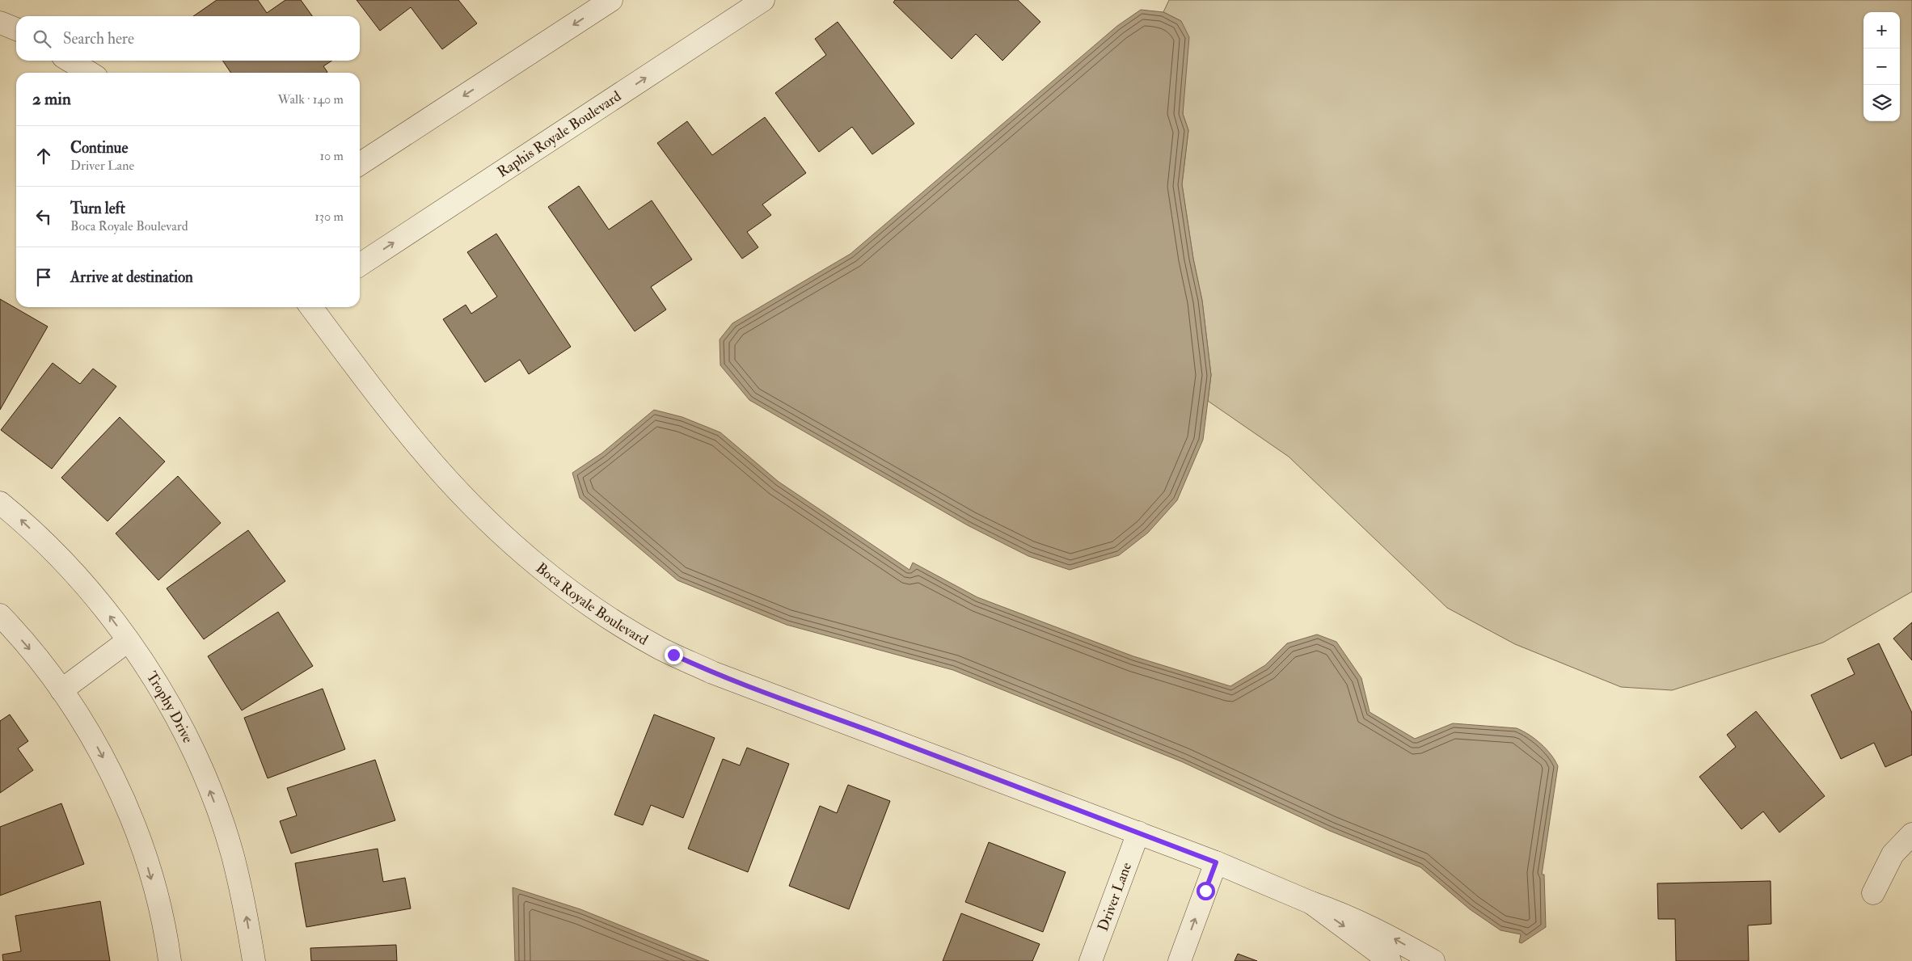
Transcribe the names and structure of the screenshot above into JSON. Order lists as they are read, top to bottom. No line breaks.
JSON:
{"streets":{"street":["Raphis Royale Boulevard","Boca Royale Boulevard","Trophy Drive","Driver Lane"]},"crossings":[["Boca Royale Boulevard","Driver Lane"]],"page":{"map_buttons":["+","−"],"search":"Search here","heading":["2 min","Walk · 140 m"],"list":[["Continue","Driver Lane","10 m"],["Turn left","Boca Royale Boulevard","130 m"],"Arrive at destination"]}}
